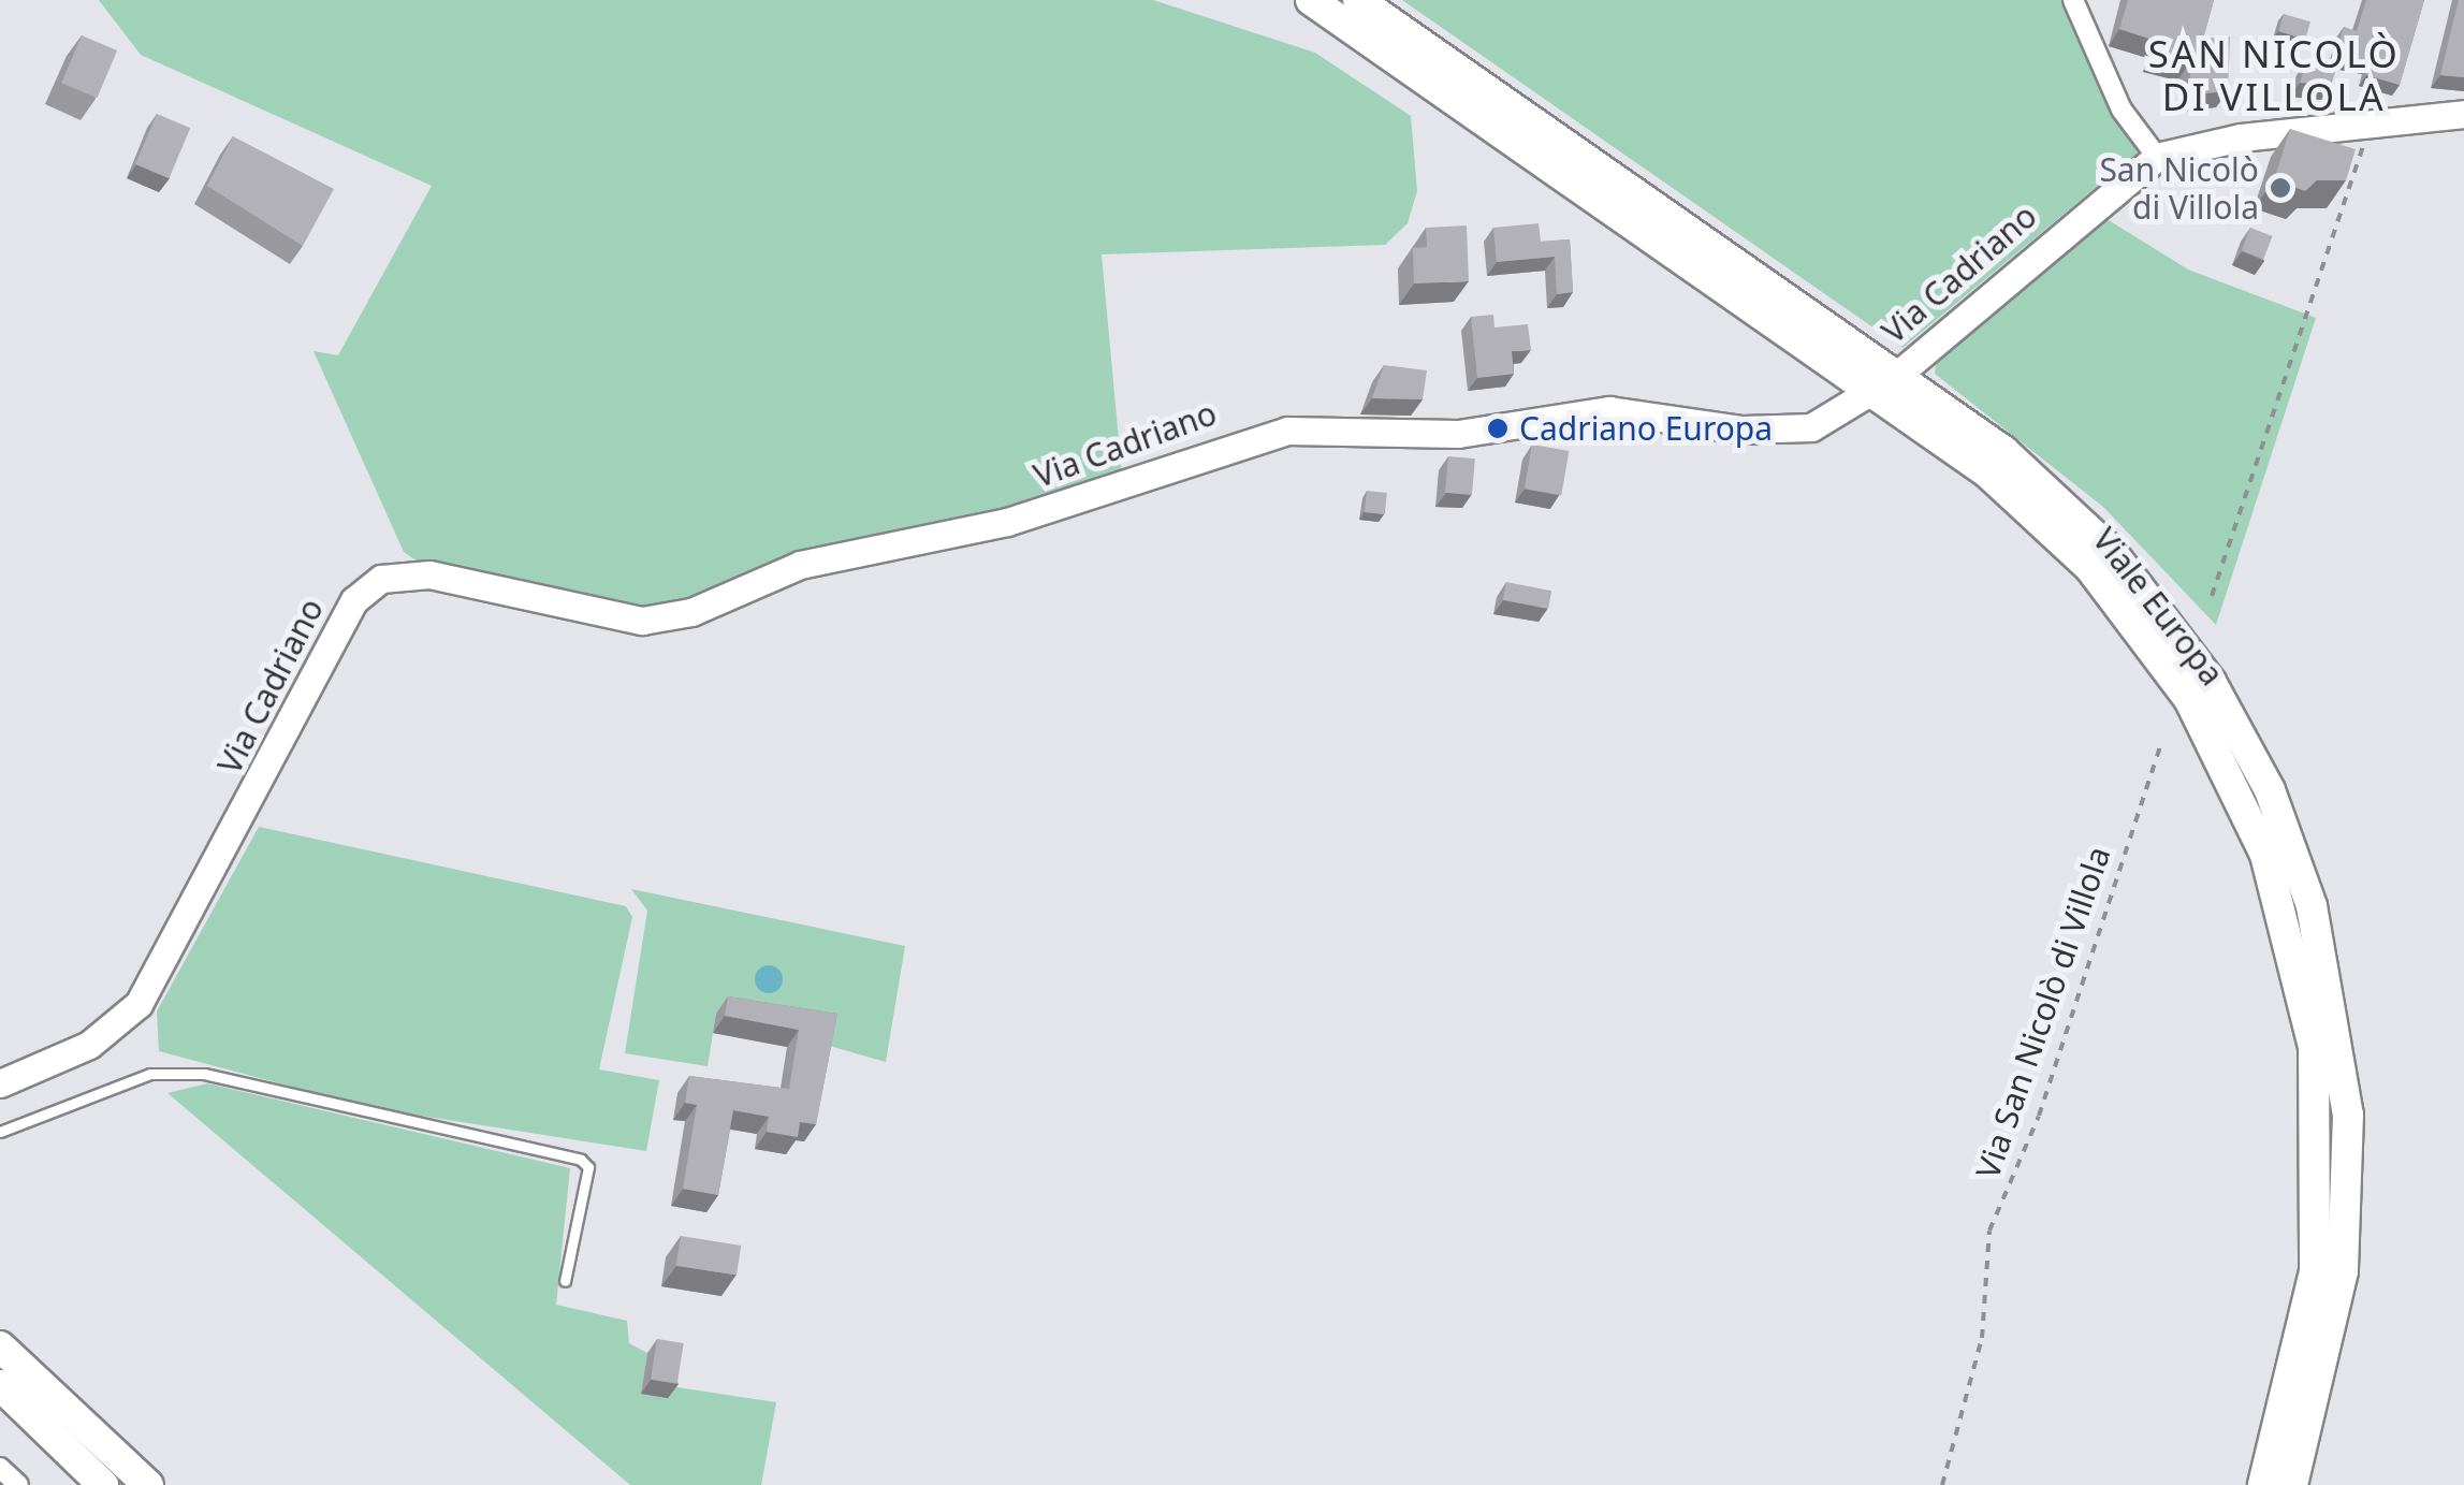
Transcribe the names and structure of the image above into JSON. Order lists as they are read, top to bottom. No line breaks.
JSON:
{"streets":{"main road":["Viale Europa"],"street":["Via Cadriano"],"path":["Via San Nicolò di Villola"]},"crossings":[["Via Cadriano","Viale Europa"]],"districts":["SAN NICOLÒ DI VILLOLA"],"places":["San Nicolò di Villola","Cadriano Europa"]}
